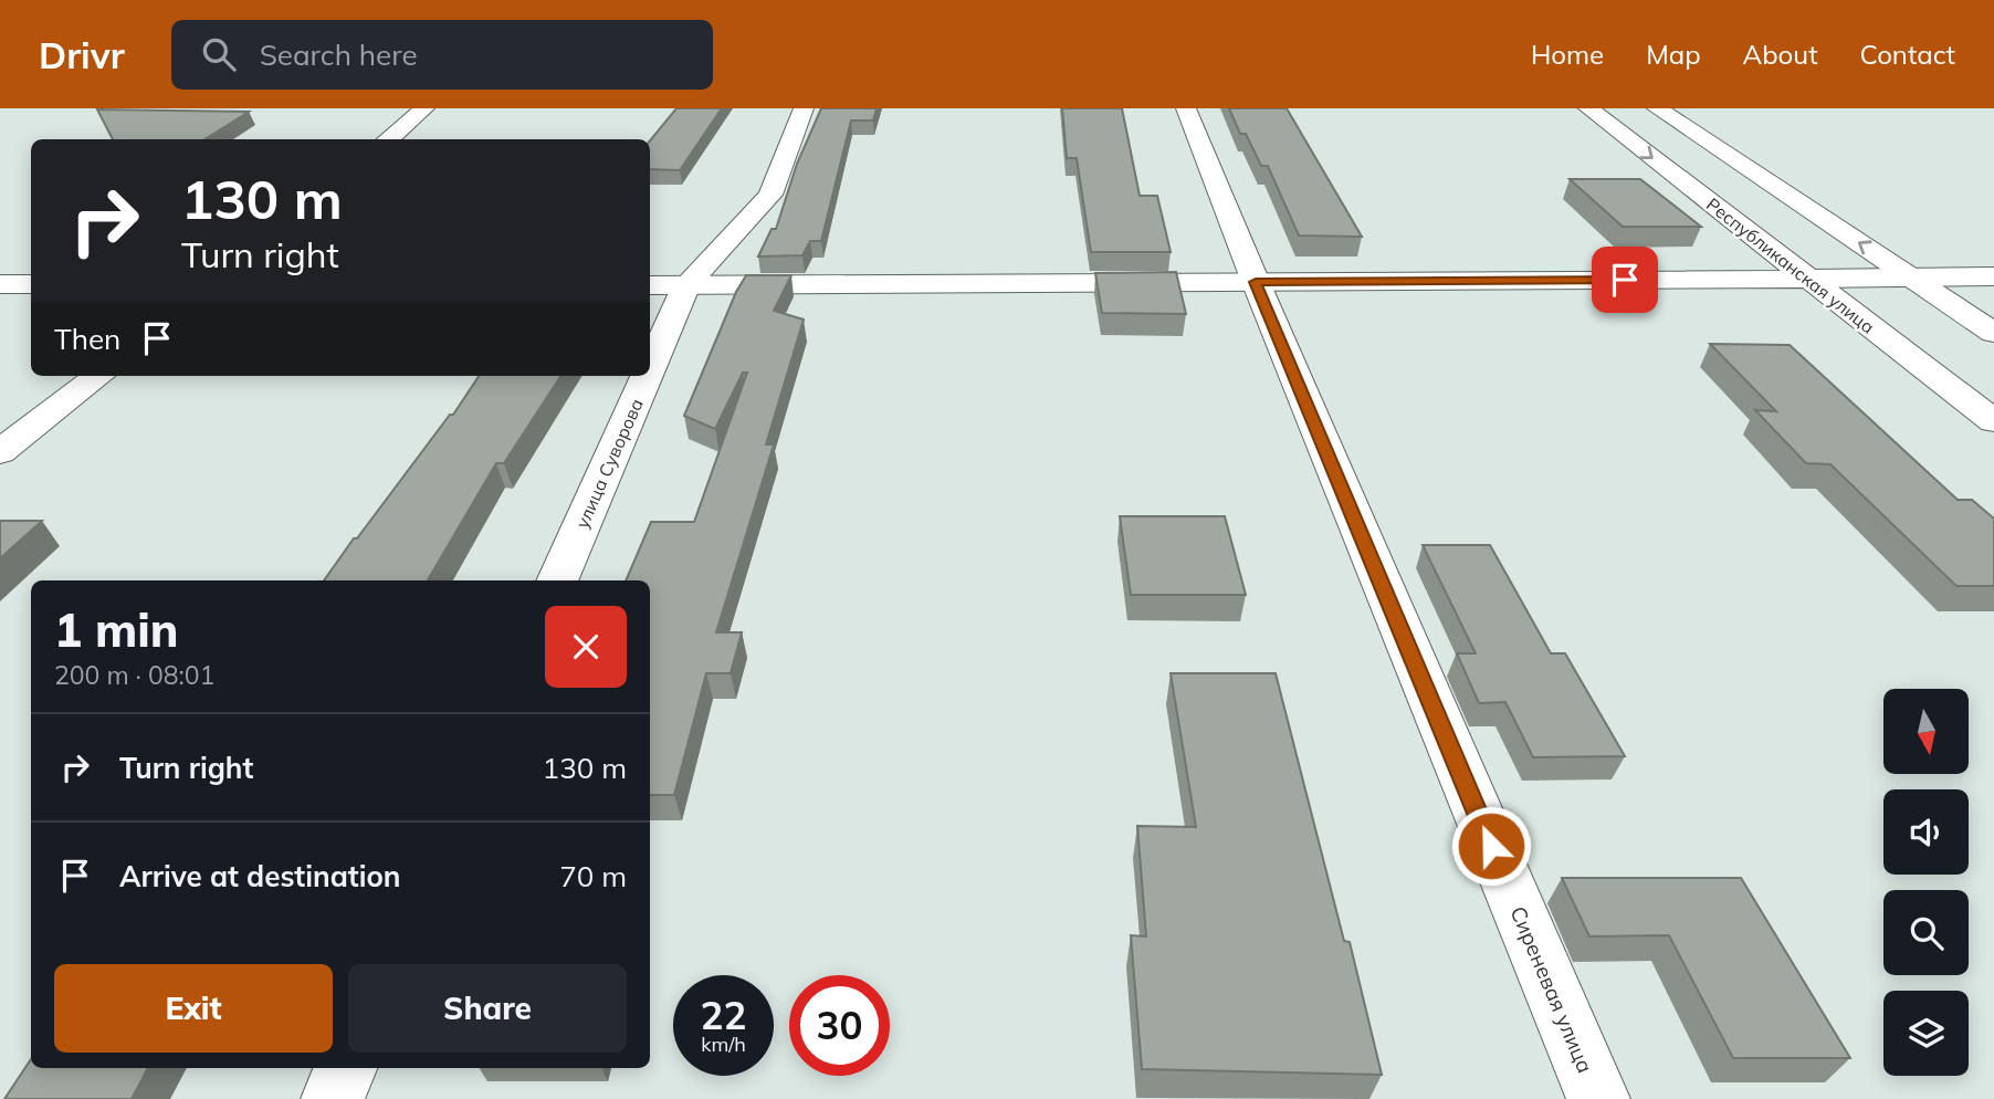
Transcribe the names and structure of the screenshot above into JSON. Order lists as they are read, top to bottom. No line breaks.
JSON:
{"streets":{"street":["Республиканская улица","улица Суворова","Сиреневая улица"]},"north":"bottom","page":{"header":"Drivr","search":"Search here","nav":["Home","Map","About","Contact"],"turn":["130 m","Turn right"],"then":"Then","heading":["1 min","200 m · 08:01"],"list":[{"name":"Turn right","value":"130 m"},{"name":"Arrive at destination","value":"70 m"}],"buttons":["Exit","Share"],"speed":"22 km/h","limit":"30"}}
